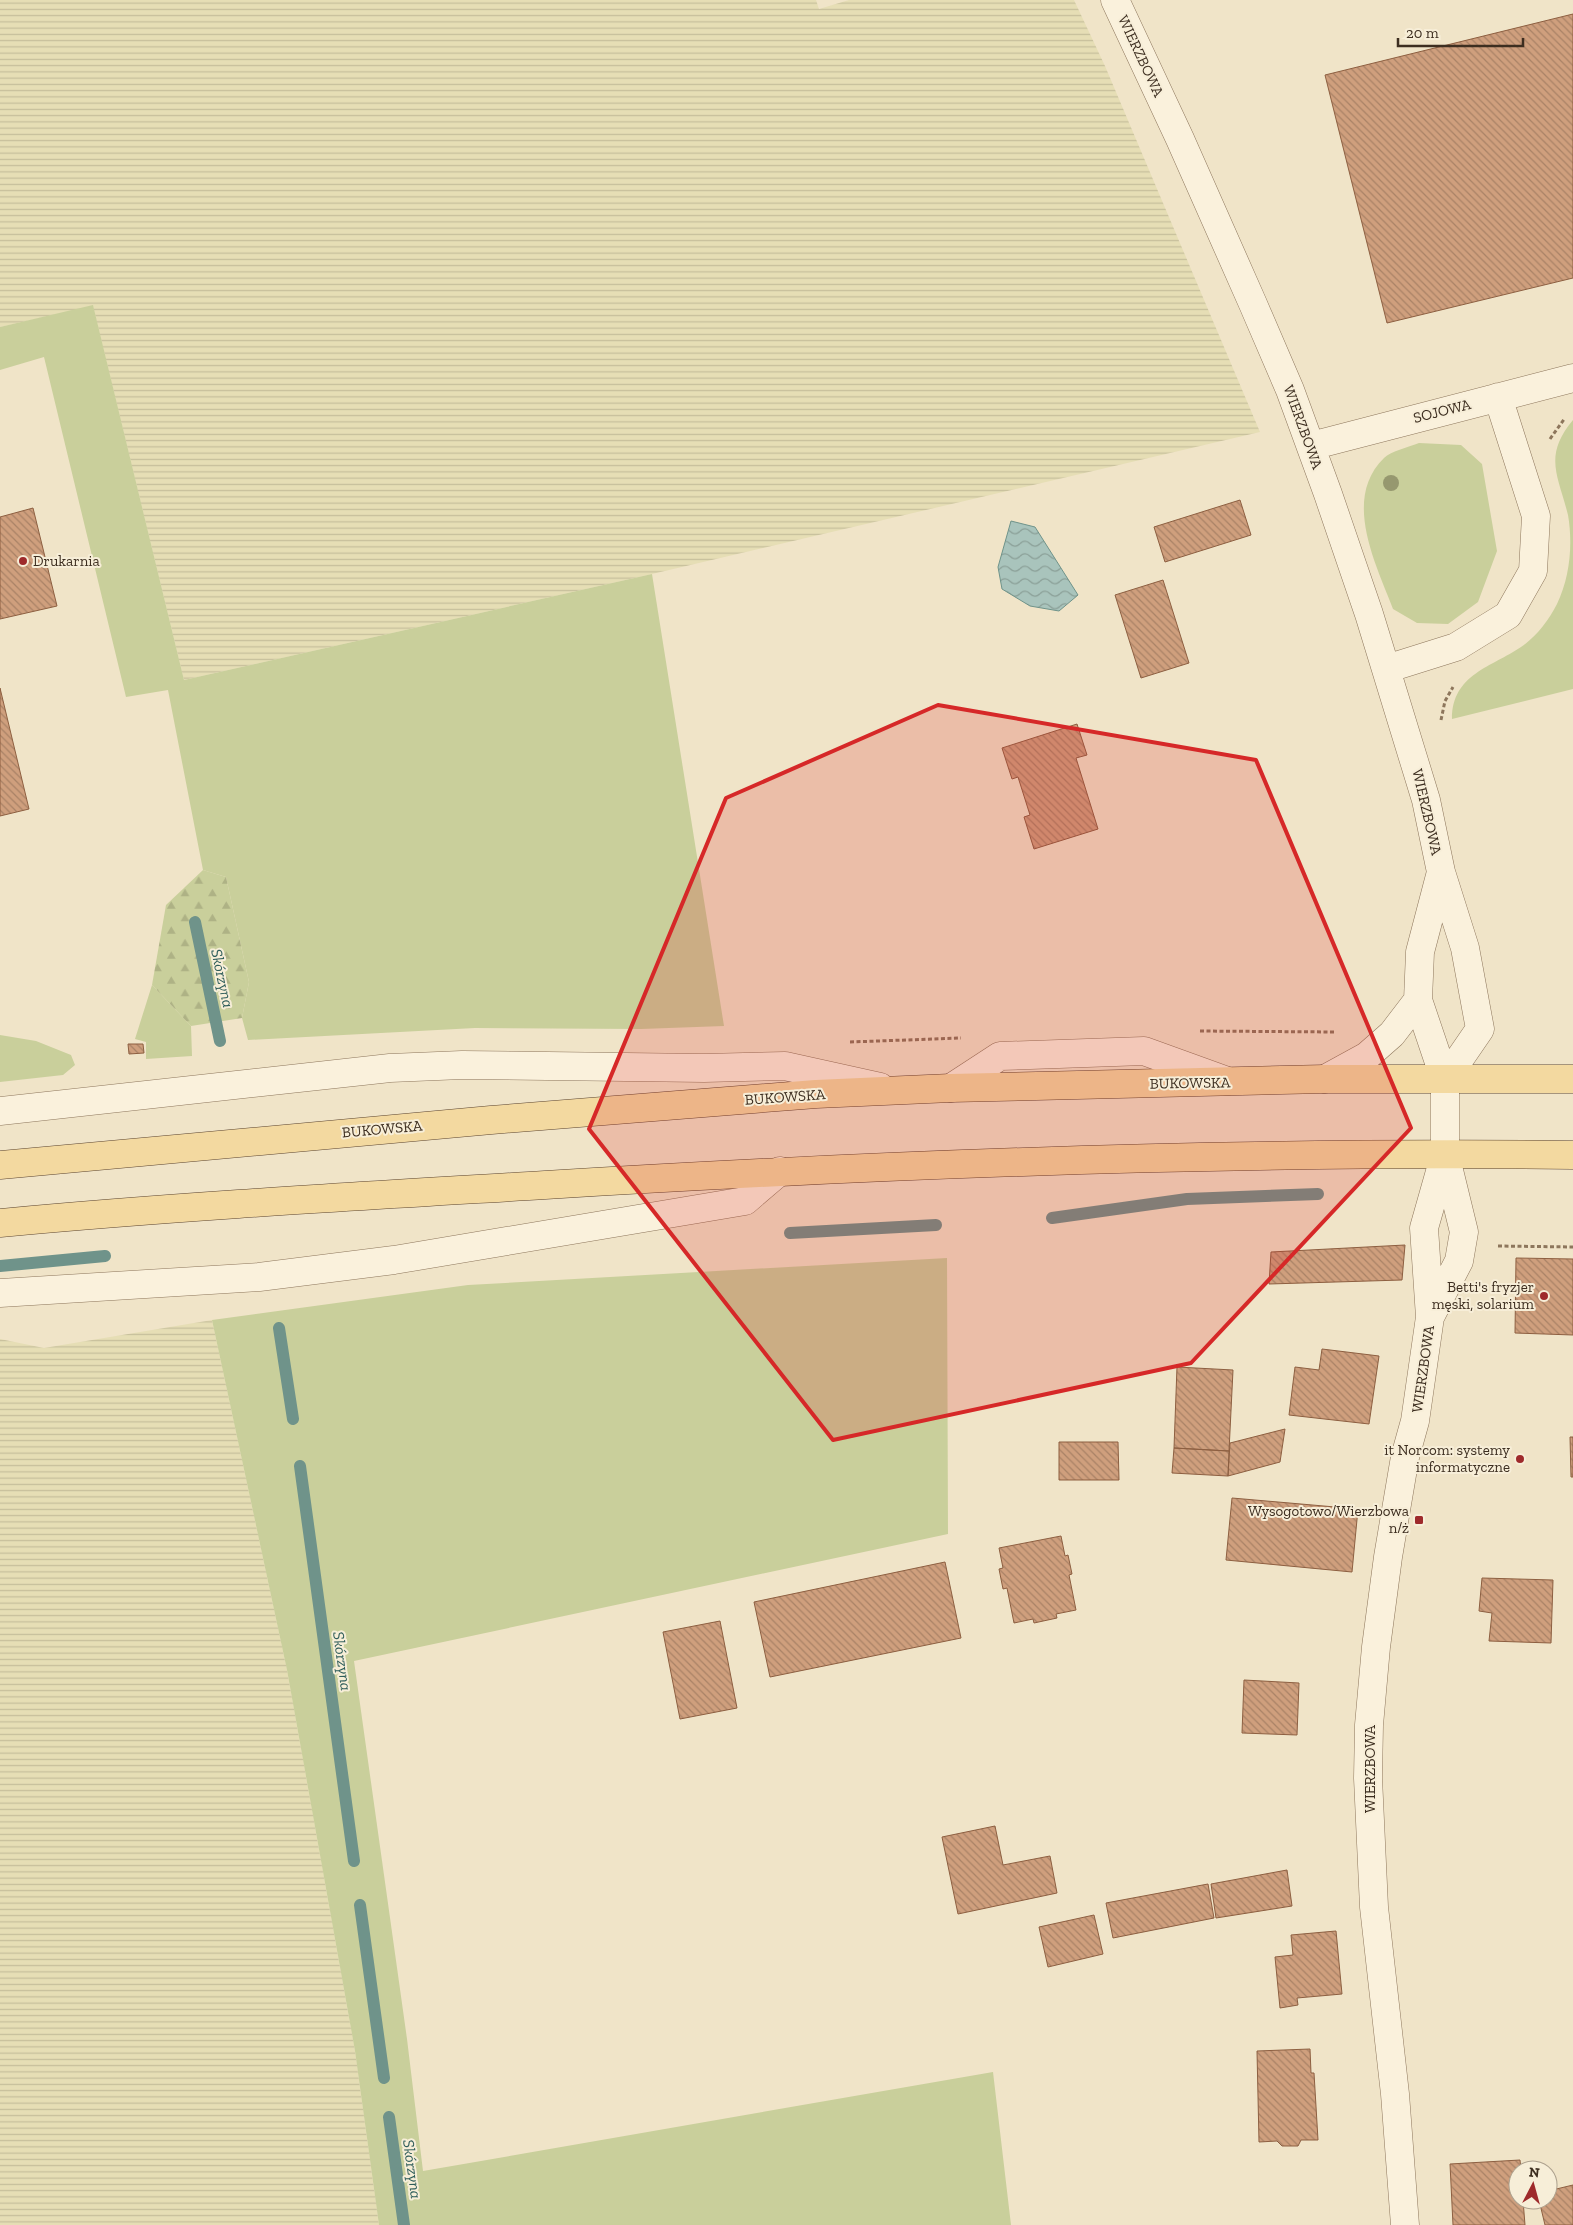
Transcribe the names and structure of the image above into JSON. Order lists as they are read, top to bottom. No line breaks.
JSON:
{"streets":{"main road":["BUKOWSKA"],"street":["WIERZBOWA","SOJOWA"]},"crossings":[["WIERZBOWA","SOJOWA"],["WIERZBOWA","BUKOWSKA"]],"water":["Skórzyna"],"places":{"other":["Drukarnia","Betti's fryzjer męski, solarium","it Norcom: systemy informatyczne"],"transit":["Wysogotowo/Wierzbowa n/ż"]},"scale_bar":"20 m","north":"top"}
